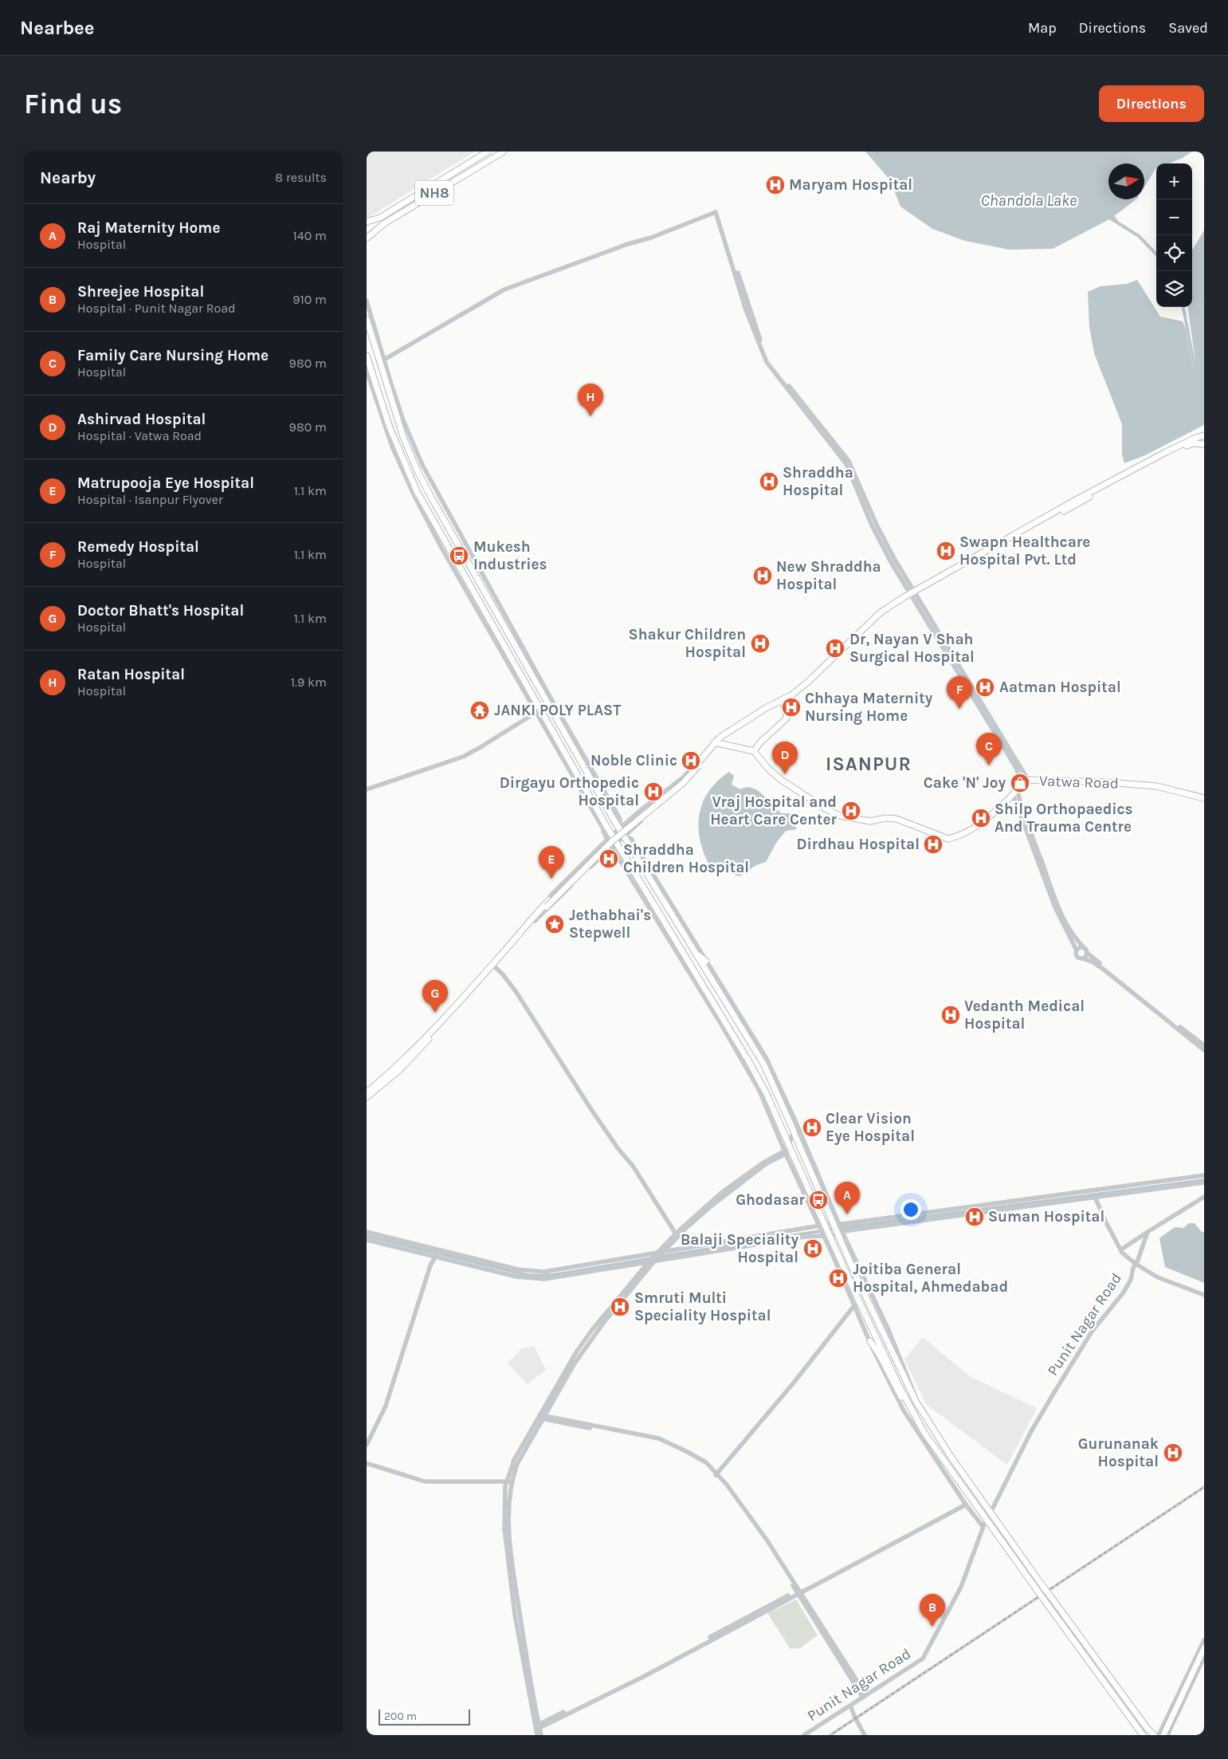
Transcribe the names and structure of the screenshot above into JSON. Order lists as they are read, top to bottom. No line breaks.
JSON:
{"streets":{"main road":["NH8","Vatwa Road"],"street":["Punit Nagar Road"]},"districts":["ISANPUR"],"water":["Chandola Lake"],"places":{"hospital":["Maryam Hospital","Shraddha Hospital","Swapn Healthcare Hospital Pvt. Ltd","New Shraddha Hospital","Shakur Children Hospital","Dr, Nayan V Shah Surgical Hospital","Aatman Hospital","Chhaya Maternity Nursing Home","Noble Clinic","Dirgayu Orthopedic Hospital","Vraj Hospital and Heart Care Center","Shilp Orthopaedics And Trauma Centre","Dirdhau Hospital","Shraddha Children Hospital","Vedanth Medical Hospital","Clear Vision Eye Hospital","Suman Hospital","Balaji Speciality Hospital","Joitiba General Hospital, Ahmedabad","Smruti Multi Speciality Hospital","Gurunanak Hospital"],"bus stop":["Mukesh Industries","Ghodasar"],"temple":["JANKI POLY PLAST"],"shop":["Cake 'N' Joy"],"place":["Jethabhai's Stepwell"]},"scale_bar":"200 m","north":"right","page":{"header":"Nearbee","nav":["Map","Directions","Saved"],"buttons":"Directions","title":"Find us","heading":["Nearby","8 results"],"map_buttons":["+","−"],"list":[{"mark":"A","name":"Raj Maternity Home","note":"Hospital","value":"140 m"},{"mark":"B","name":"Shreejee Hospital","note":"Hospital · Punit Nagar Road","value":"910 m"},{"mark":"C","name":"Family Care Nursing Home","note":"Hospital","value":"980 m"},{"mark":"D","name":"Ashirvad Hospital","note":"Hospital · Vatwa Road","value":"980 m"},{"mark":"E","name":"Matrupooja Eye Hospital","note":"Hospital · Isanpur Flyover","value":"1.1 km"},{"mark":"F","name":"Remedy Hospital","note":"Hospital","value":"1.1 km"},{"mark":"G","name":"Doctor Bhatt's Hospital","note":"Hospital","value":"1.1 km"},{"mark":"H","name":"Ratan Hospital","note":"Hospital","value":"1.9 km"}],"pins":["H","F","C","D","E","G","A","B"],"scale":"200 m"}}
